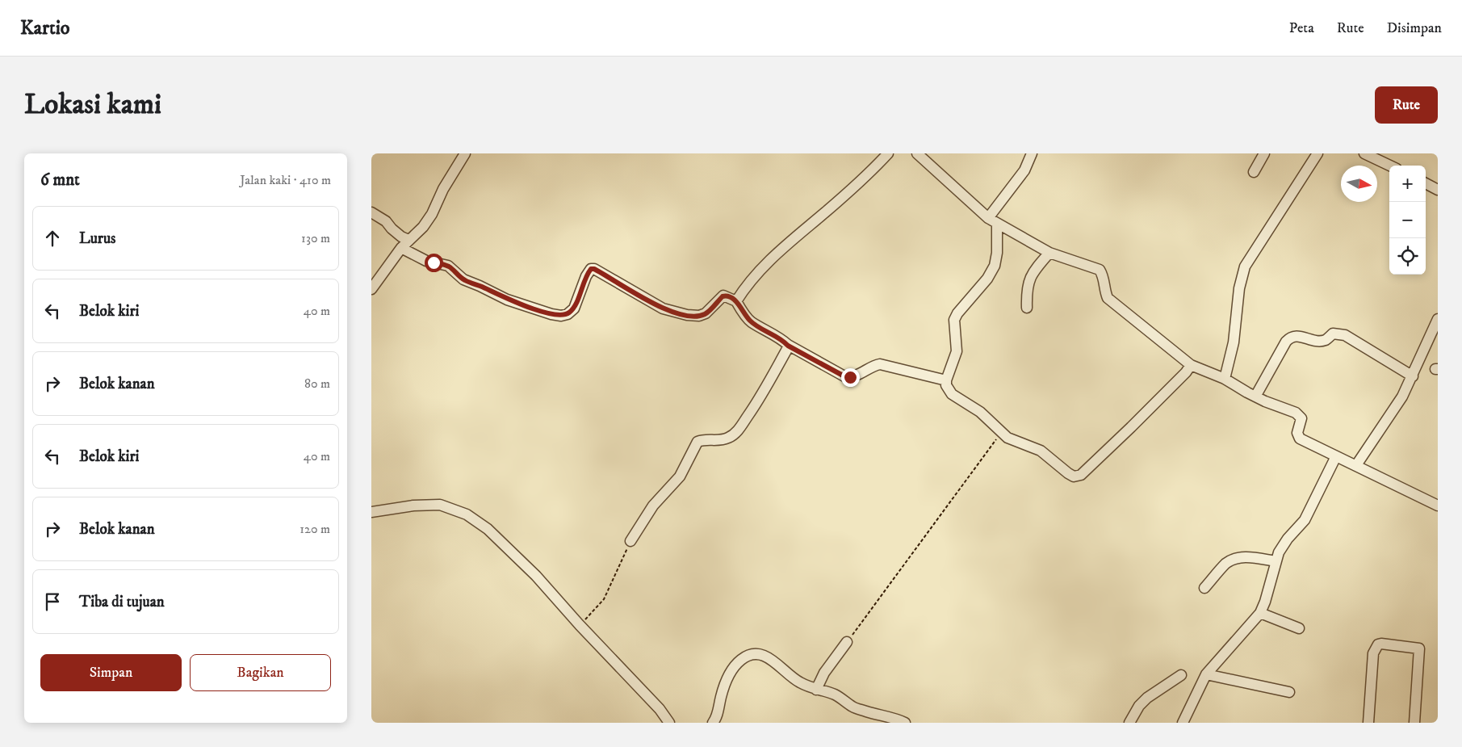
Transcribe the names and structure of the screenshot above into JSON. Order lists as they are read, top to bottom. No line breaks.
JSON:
{"north":"right","page":{"header":"Kartio","nav":["Peta","Rute","Disimpan"],"buttons":["Rute",["Simpan","Bagikan"]],"title":"Lokasi kami","heading":["6 mnt","Jalan kaki · 410 m"],"map_buttons":["+","−"],"list":[["Lurus","130 m"],["Belok kiri","40 m"],["Belok kanan","80 m"],["Belok kiri","40 m"],["Belok kanan","120 m"],"Tiba di tujuan"]}}
